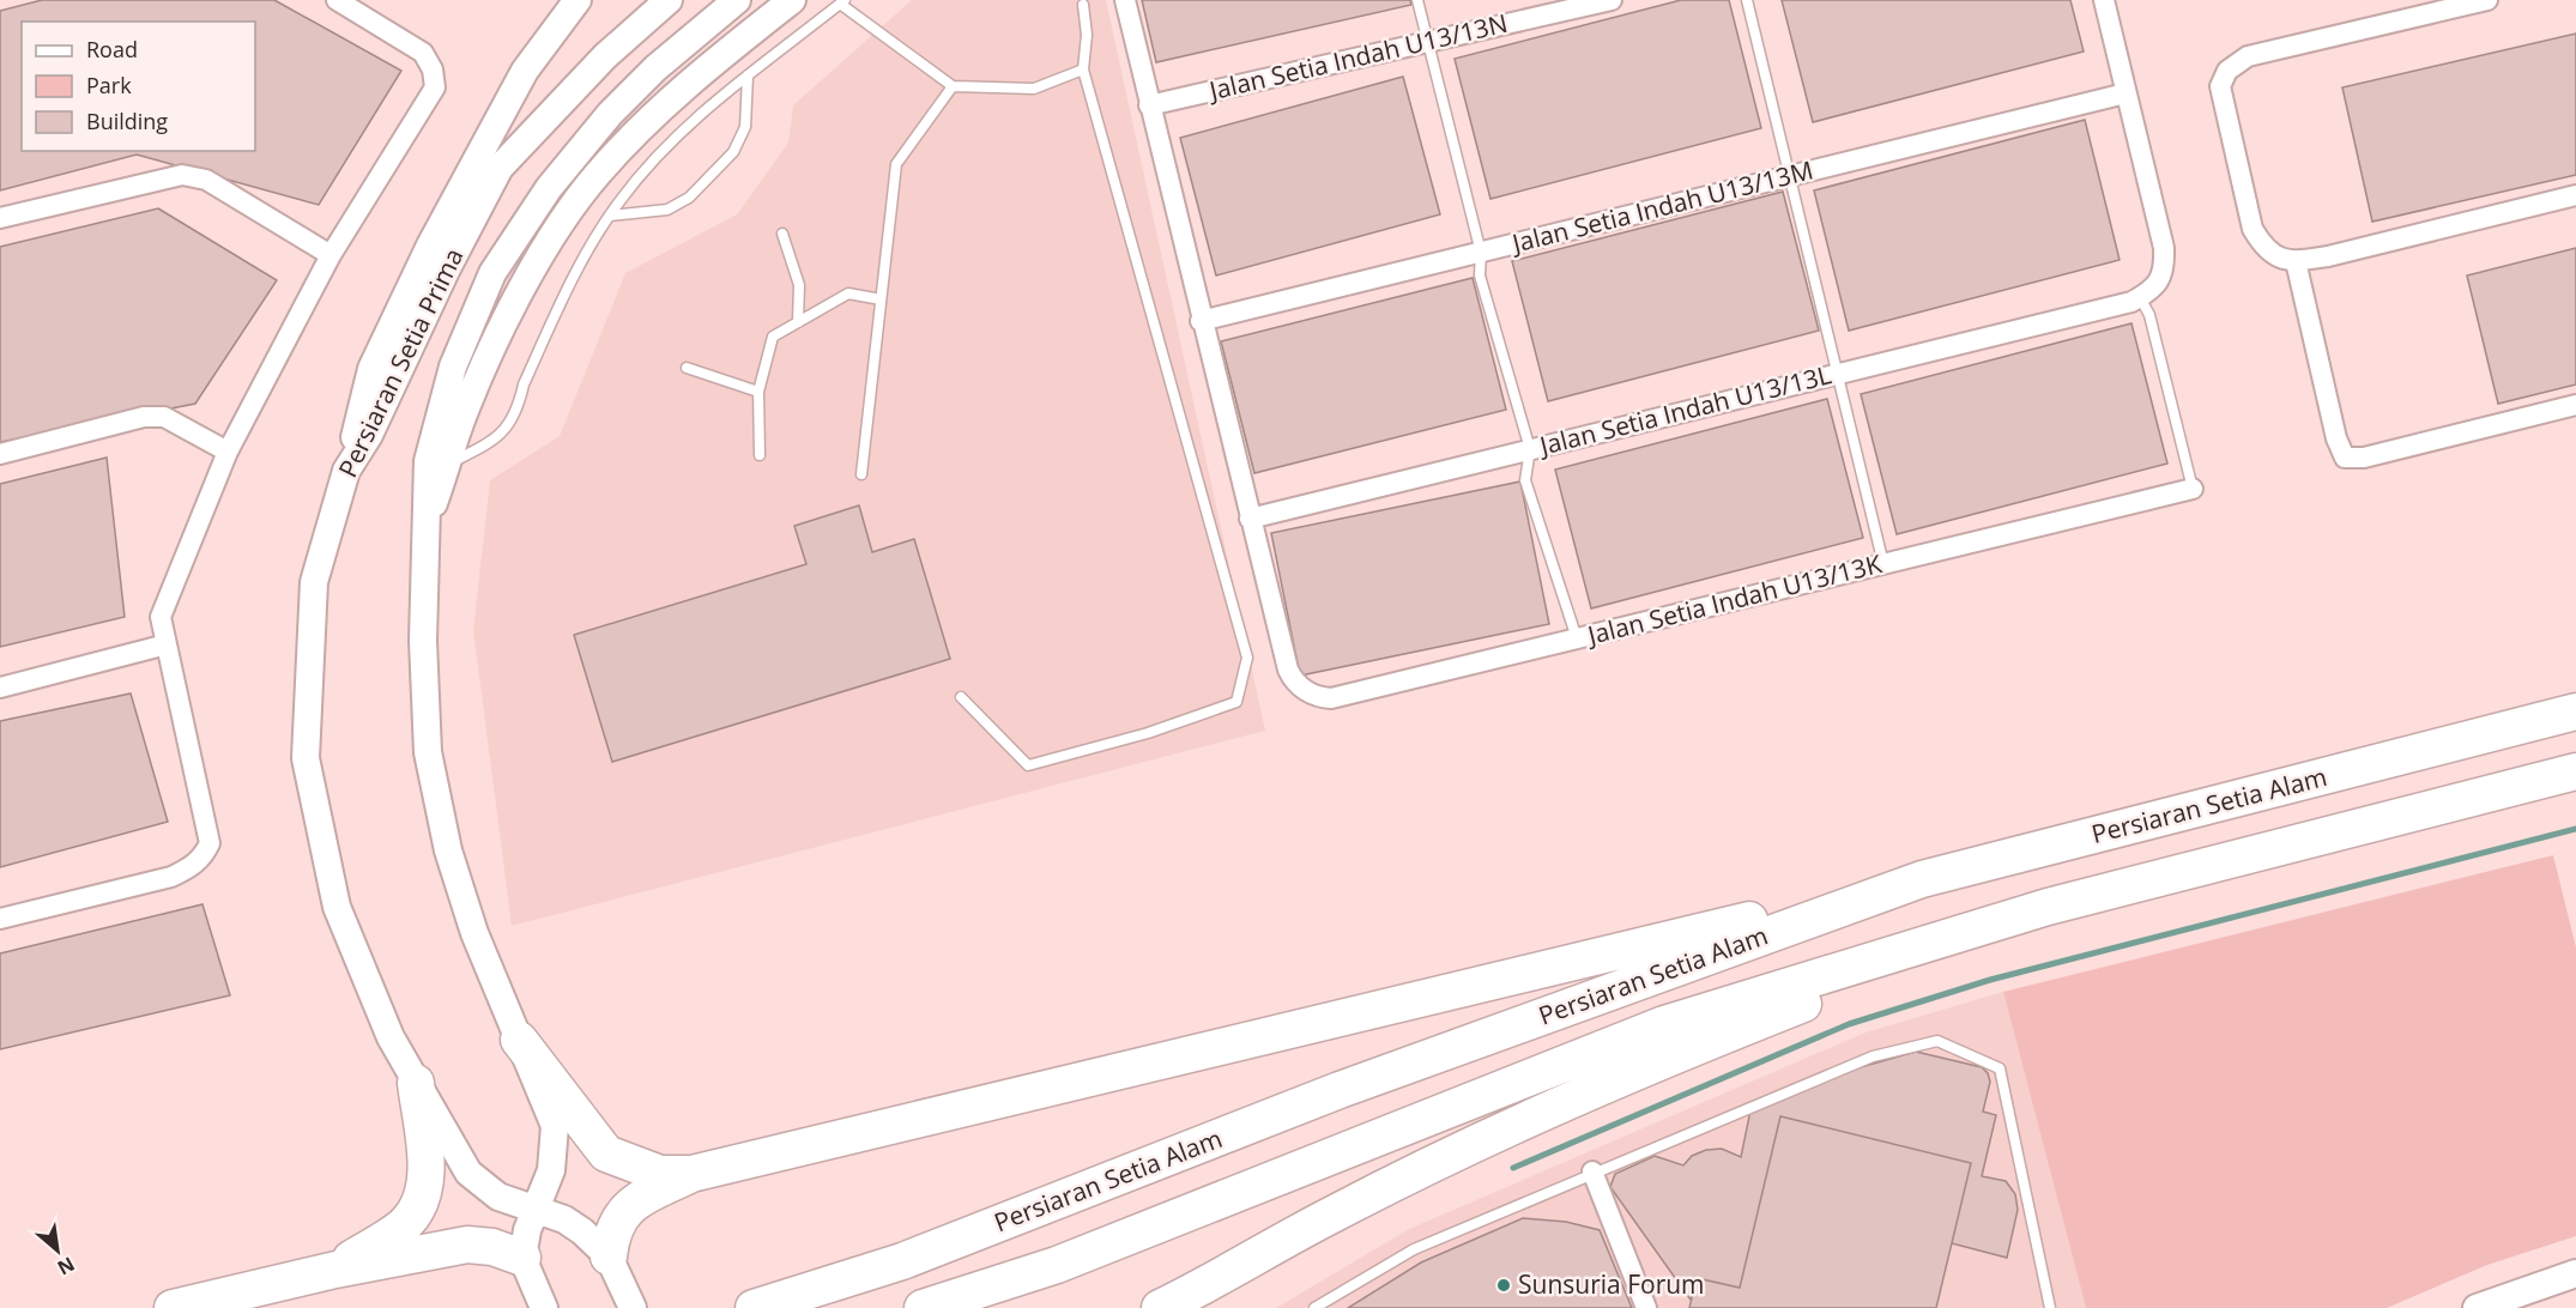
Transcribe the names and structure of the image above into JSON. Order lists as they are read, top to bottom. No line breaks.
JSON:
{"streets":{"highway":["Persiaran Setia Alam"],"street":["Jalan Setia Indah U13/13N","Jalan Setia Indah U13/13M","Persiaran Setia Prima","Jalan Setia Indah U13/13L","Jalan Setia Indah U13/13K"]},"crossings":[["Jalan Setia Indah U13/13L","Jalan Setia Indah U13/13K"]],"places":["Sunsuria Forum"],"legend":["Road","Park","Building"],"north":"bottom right"}
